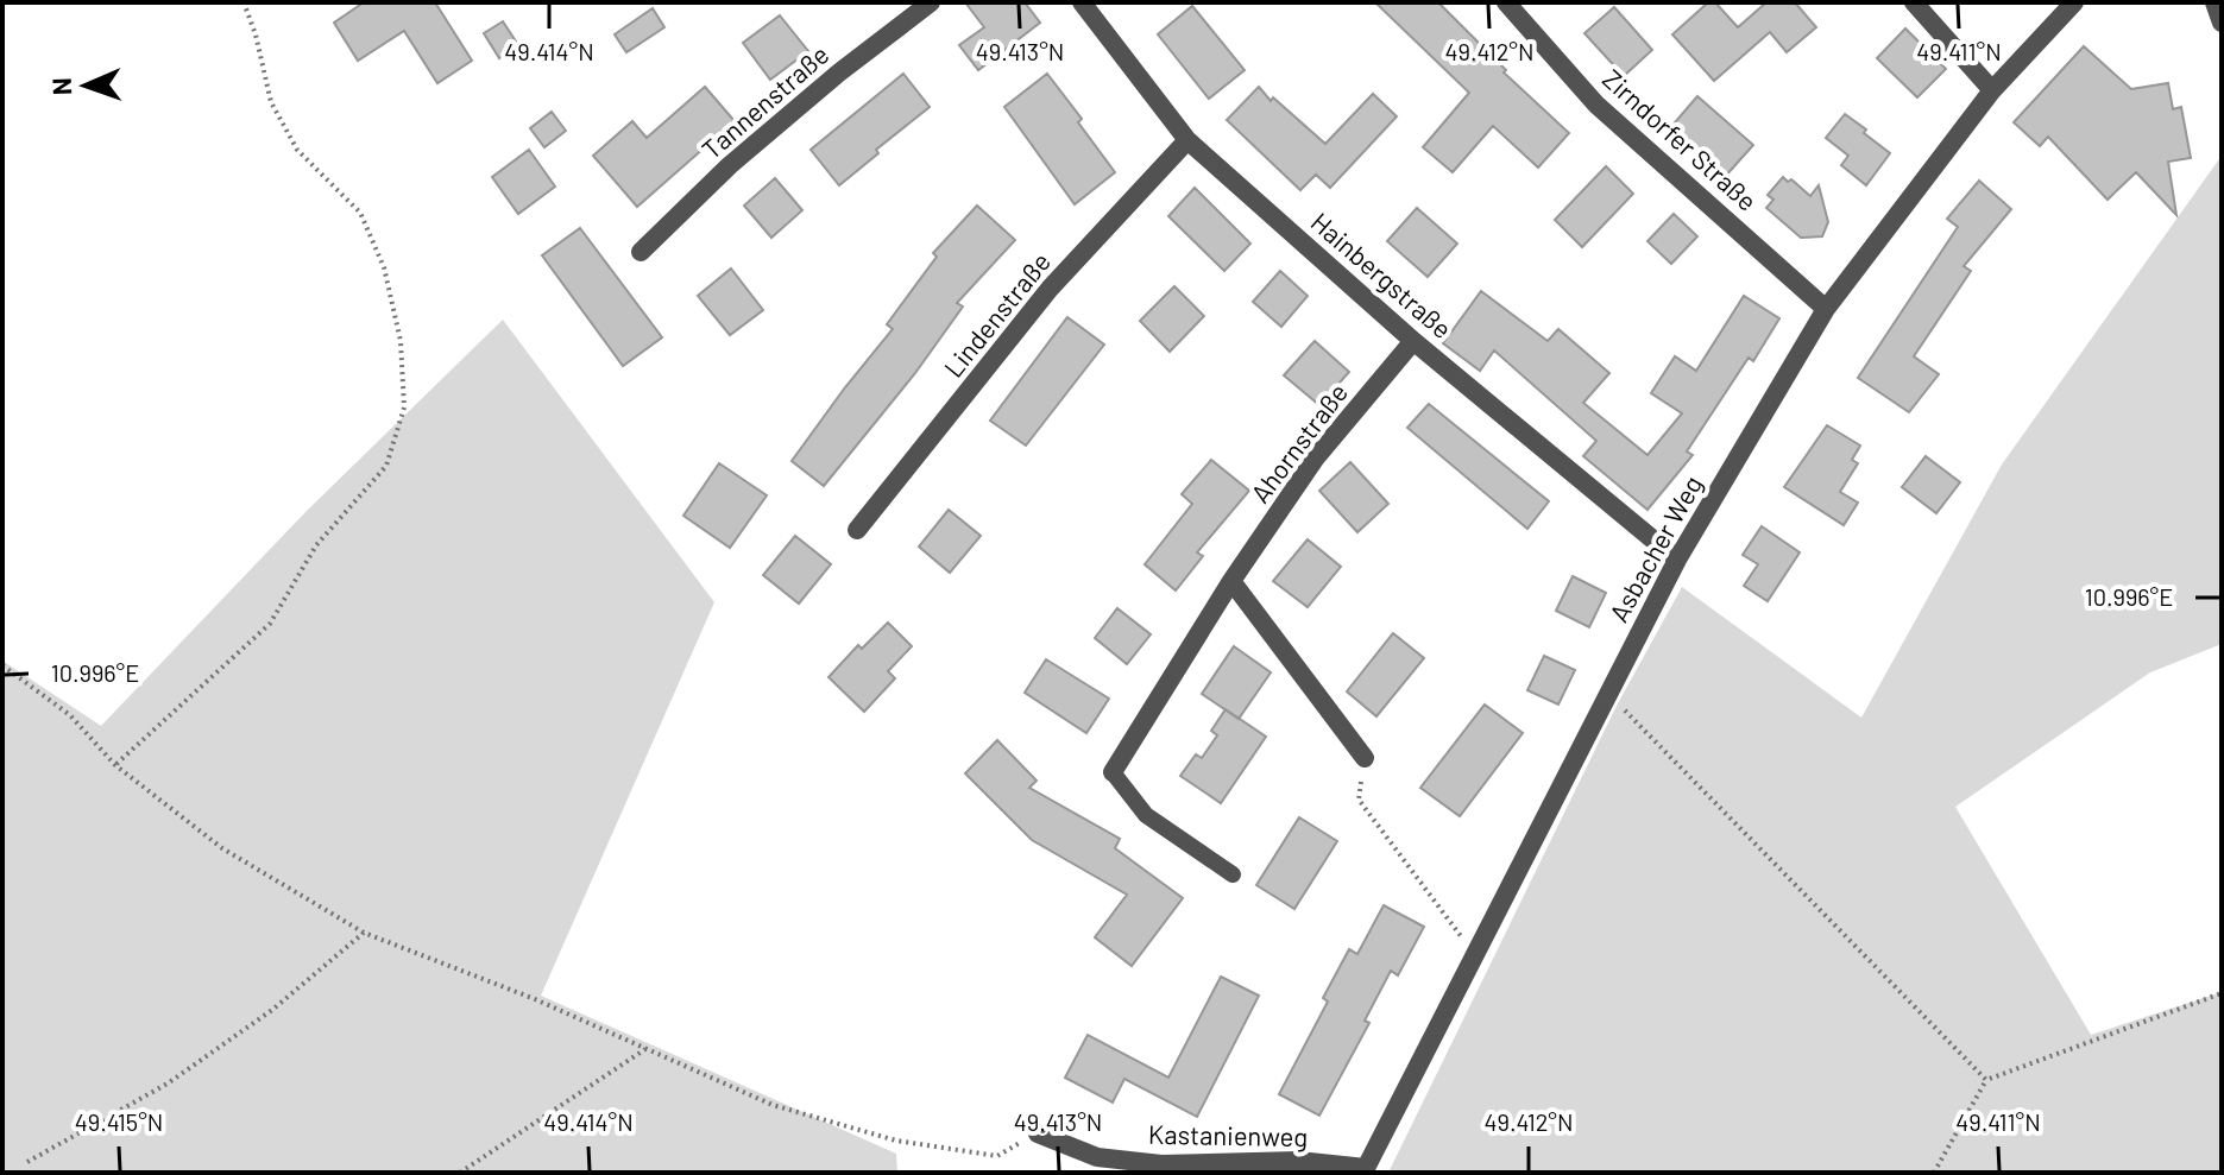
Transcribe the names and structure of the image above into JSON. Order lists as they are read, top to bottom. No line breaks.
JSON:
{"streets":{"street":["Tannenstraße","Zirndorfer Straße","Hainbergstraße","Lindenstraße","Ahornstraße","Asbacher Weg","Kastanienweg"]},"crossings":[["Zirndorfer Straße","Asbacher Weg"],["Hainbergstraße","Lindenstraße"],["Hainbergstraße","Ahornstraße"],["Hainbergstraße","Asbacher Weg"],["Asbacher Weg","Kastanienweg"]],"north":"left","coordinates":["49.414°N","49.413°N","49.412°N","49.411°N","10.996°E","49.415°N"]}
